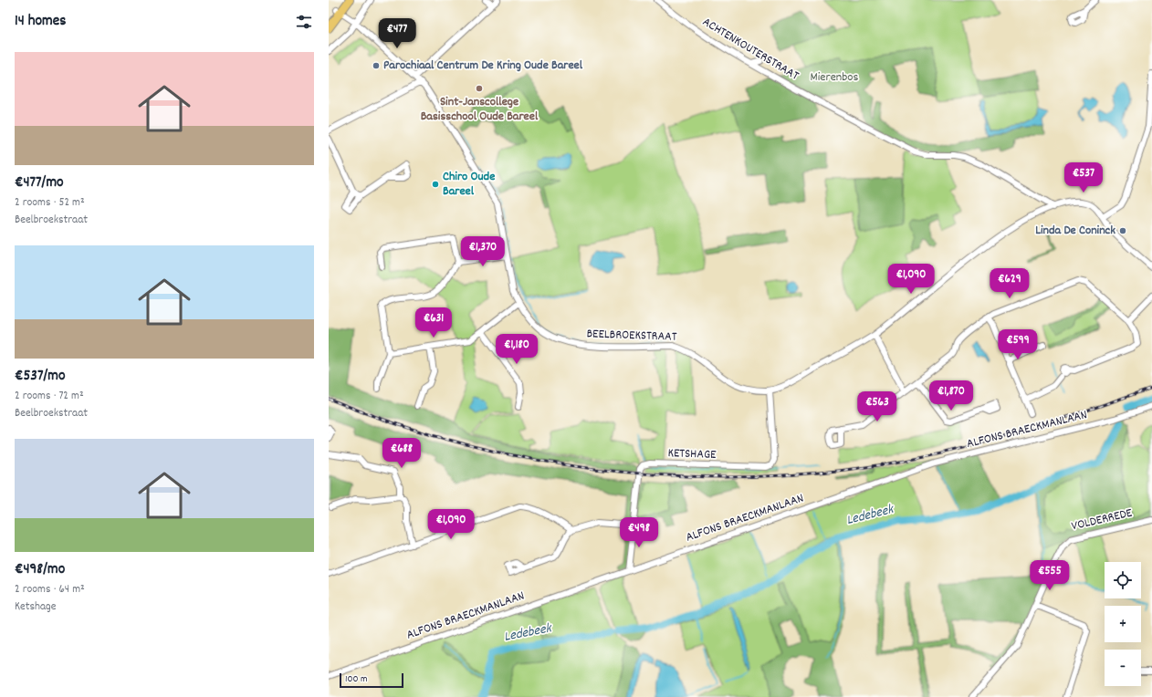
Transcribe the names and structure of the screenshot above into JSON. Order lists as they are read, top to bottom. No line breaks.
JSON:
{"streets":{"street":["ACHTENKOUTERSTRAAT","BEELBROEKSTRAAT","ALFONS BRAECKMANLAAN","KETSHAGE","VOLDERREDE"]},"crossings":[["ACHTENKOUTERSTRAAT","BEELBROEKSTRAAT"],["BEELBROEKSTRAAT","KETSHAGE"],["ALFONS BRAECKMANLAAN","KETSHAGE"]],"water":["Ledebeek"],"parks":["Mierenbos"],"places":["Parochiaal Centrum De Kring Oude Bareel","Sint-Janscollege Basisschool Oude Bareel","Chiro Oude Bareel","Linda De Coninck"],"scale_bar":"100 m","page":{"heading":"14 homes","price":["€477","€537","€1,370","€1,090","€629","€631","€599","€1,180","€1,870","€563","€688","€1,090","€498","€555"],"list":[{"name":"€477/mo","note":"2 rooms · 52 m² · Beelbroekstraat"},{"name":"€537/mo","note":"2 rooms · 72 m² · Beelbroekstraat"},{"name":"€498/mo","note":"2 rooms · 64 m² · Ketshage"}],"map_buttons":["+","−"],"scale":"100 m"}}
